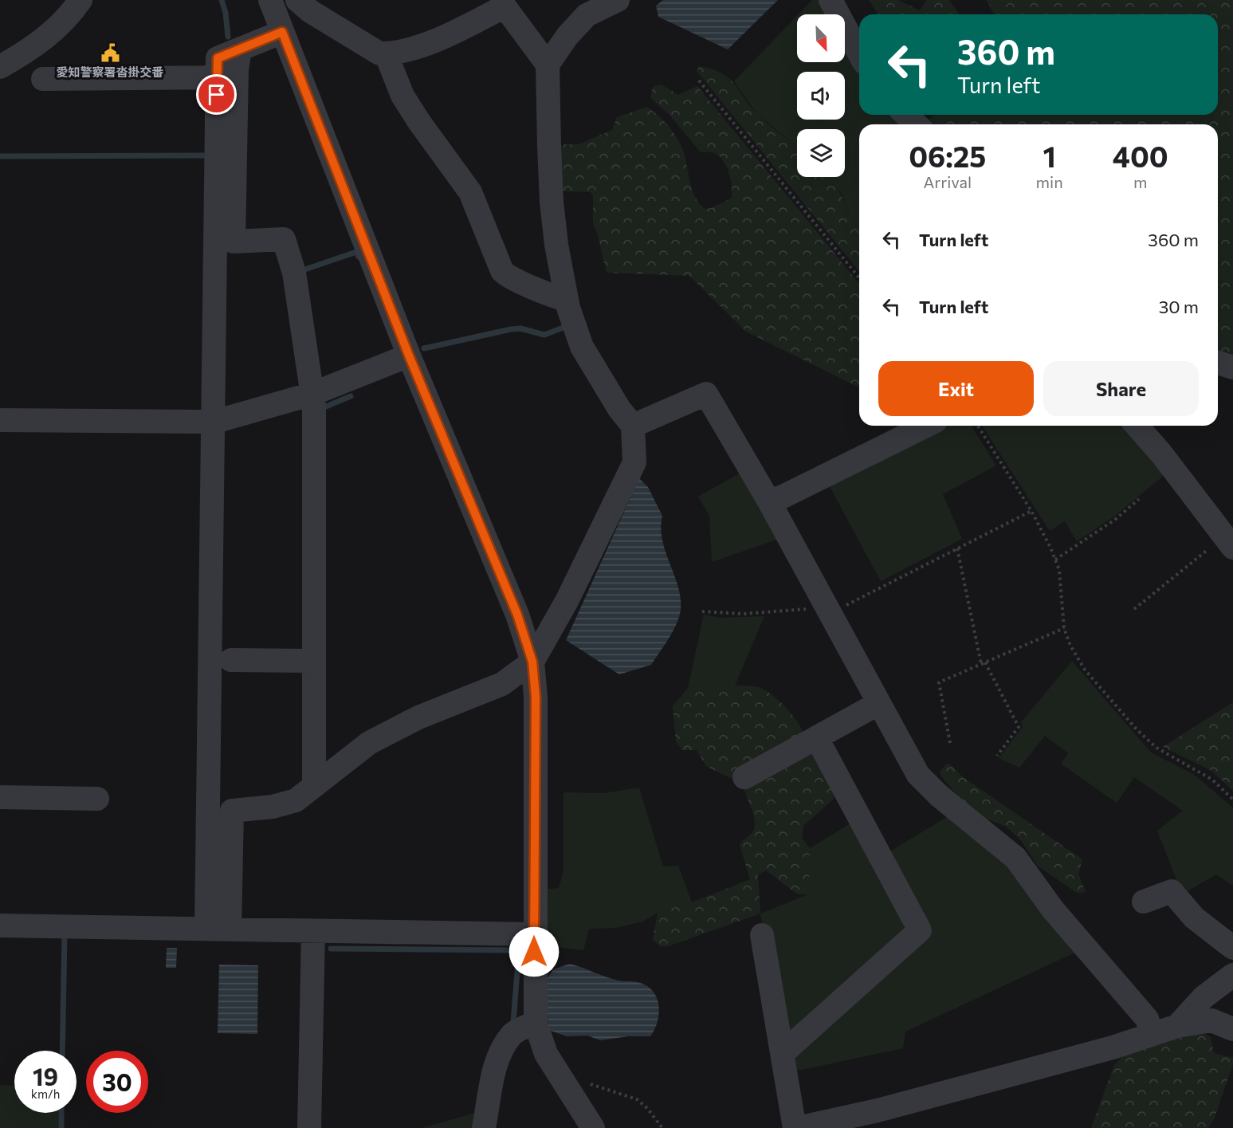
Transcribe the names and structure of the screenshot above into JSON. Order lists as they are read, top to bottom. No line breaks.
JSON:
{"places":{"public building":["愛知警察署沓掛交番"]},"north":"bottom right","page":{"turn":["360 m","Turn left"],"eta":["06:25","Arrival","1","min","400","m"],"list":[{"name":"Turn left","value":"360 m"},{"name":"Turn left","value":"30 m"}],"buttons":["Exit","Share"],"speed":"19 km/h","limit":"30"}}
